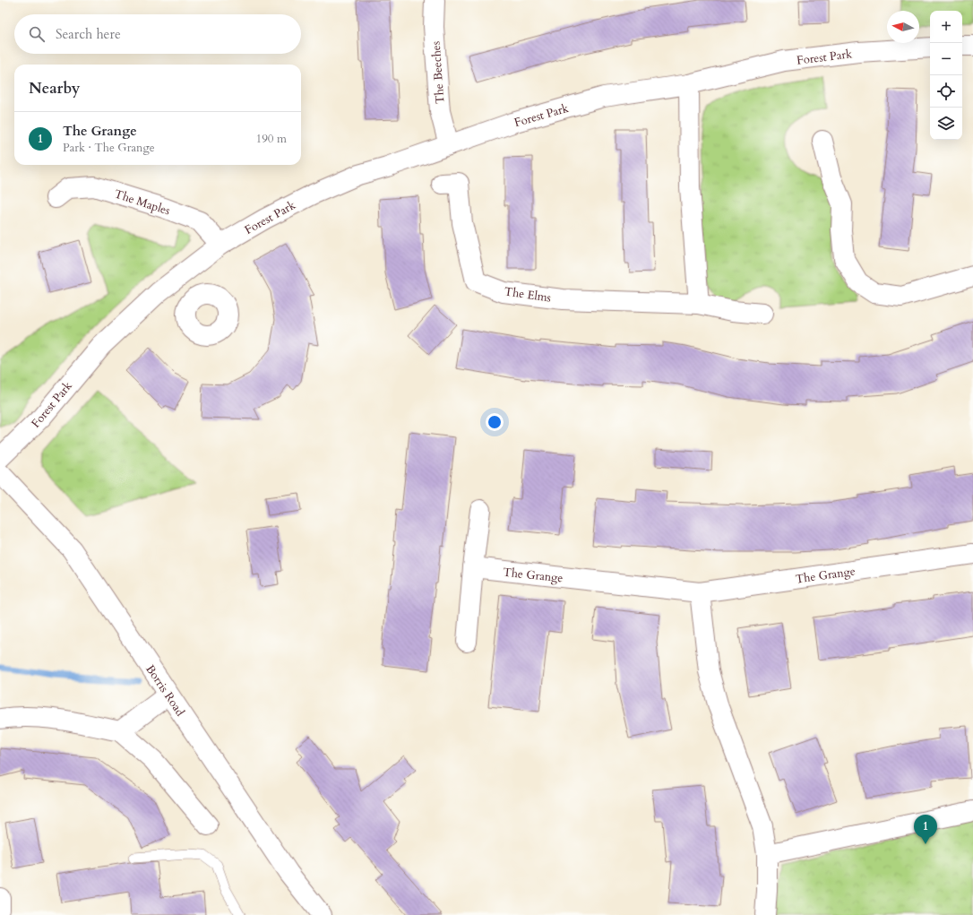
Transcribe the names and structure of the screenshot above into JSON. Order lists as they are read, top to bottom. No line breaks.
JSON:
{"streets":{"street":["Forest Park","The Beeches","The Maples","The Elms","The Grange","Borris Road"]},"crossings":[["Forest Park","The Beeches"],["Forest Park","The Maples"]],"north":"left","page":{"map_buttons":["+","−"],"search":"Search here","heading":"Nearby","list":[{"mark":"1","name":"The Grange","note":"Park · The Grange","value":"190 m"}],"pins":"1"}}
